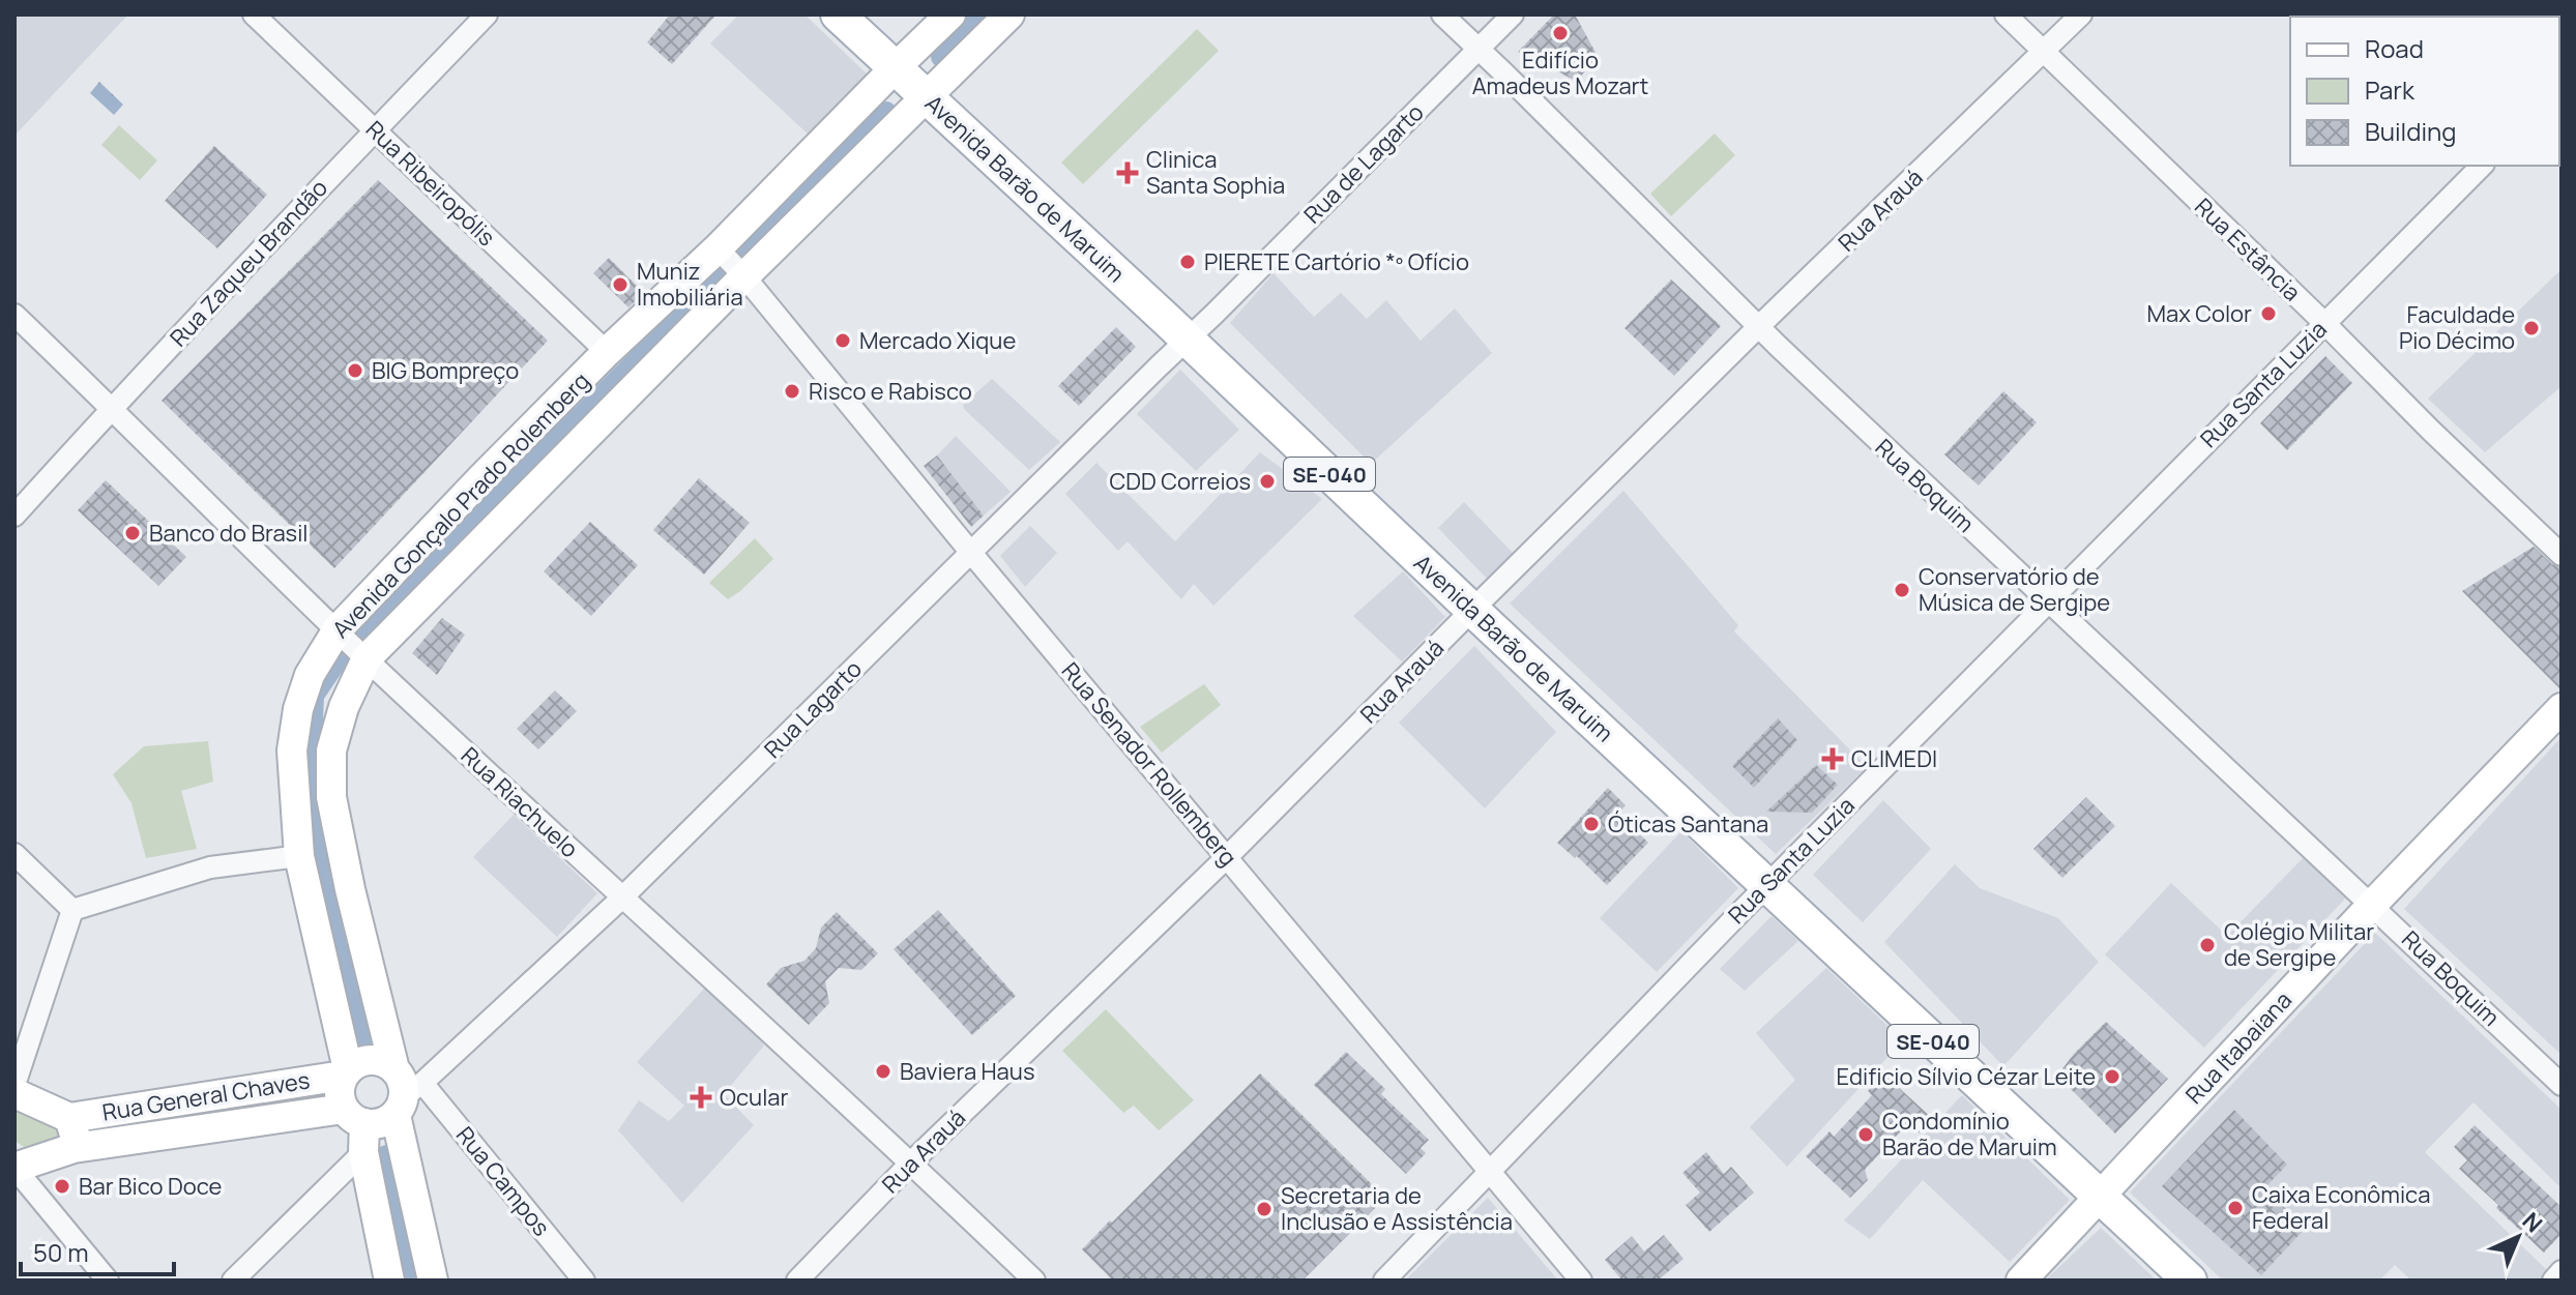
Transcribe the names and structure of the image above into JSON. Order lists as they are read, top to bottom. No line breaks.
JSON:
{"streets":{"main road":["Avenida Barão de Maruim","SE-040"],"street":["Rua de Lagarto","Rua Ribeiropólis","Rua Arauá","Rua Estância","Rua Zaqueu Brandão","Rua Santa Luzia","Rua Boquim","Avenida Gonçalo Prado Rolemberg","Rua Lagarto","Rua Senador Rollemberg","Rua Riachuelo","Rua Itabaiana","Rua General Chaves","Rua Campos"]},"crossings":[["Rua de Lagarto","Rua Boquim"],["Rua de Lagarto","Rua Lagarto"],["Rua Ribeiropólis","Rua Zaqueu Brandão"],["Rua Ribeiropólis","Avenida Gonçalo Prado Rolemberg"],["Avenida Barão de Maruim","Rua Arauá"],["Avenida Barão de Maruim","Rua Santa Luzia"],["Avenida Barão de Maruim","Avenida Gonçalo Prado Rolemberg"],["Avenida Barão de Maruim","Rua Lagarto"],["Avenida Barão de Maruim","Rua Itabaiana"],["Rua Arauá","Rua Estância"],["Rua Arauá","Rua Boquim"],["Rua Arauá","Rua Senador Rollemberg"],["Rua Arauá","Rua Riachuelo"],["Rua Estância","Rua Santa Luzia"],["Rua Zaqueu Brandão","Rua Riachuelo"],["Rua Santa Luzia","Rua Boquim"],["Rua Santa Luzia","Rua Senador Rollemberg"],["Rua Boquim","Rua Itabaiana"],["Avenida Gonçalo Prado Rolemberg","Rua Lagarto"],["Avenida Gonçalo Prado Rolemberg","Rua Senador Rollemberg"],["Avenida Gonçalo Prado Rolemberg","Rua Riachuelo"],["Avenida Gonçalo Prado Rolemberg","Rua General Chaves"],["Avenida Gonçalo Prado Rolemberg","Rua Campos"],["Rua Lagarto","Rua Senador Rollemberg"],["Rua Lagarto","Rua Riachuelo"],["Rua Lagarto","Rua General Chaves"],["Rua Lagarto","Rua Campos"],["Rua General Chaves","Rua Campos"]],"places":{"other":["Edifício Amadeus Mozart","PIERETE Cartório *º Ofício","Muniz Imobiliária","Max Color","Faculdade Pio Décimo","Mercado Xique","BIG Bompreço","Risco e Rabisco","CDD Correios","Banco do Brasil","Conservatório de Música de Sergipe","Óticas Santana","Colégio Militar de Sergipe","Baviera Haus","Edificio Sílvio Cézar Leite","Condomínio Barão de Maruim","Bar Bico Doce","Caixa Econômica Federal","Secretaria de Inclusão e Assistência"],"health":["Clinica Santa Sophia","CLIMEDI","Ocular"]},"legend":["Road","Park","Building"],"scale_bar":"50 m","north":"top right"}
